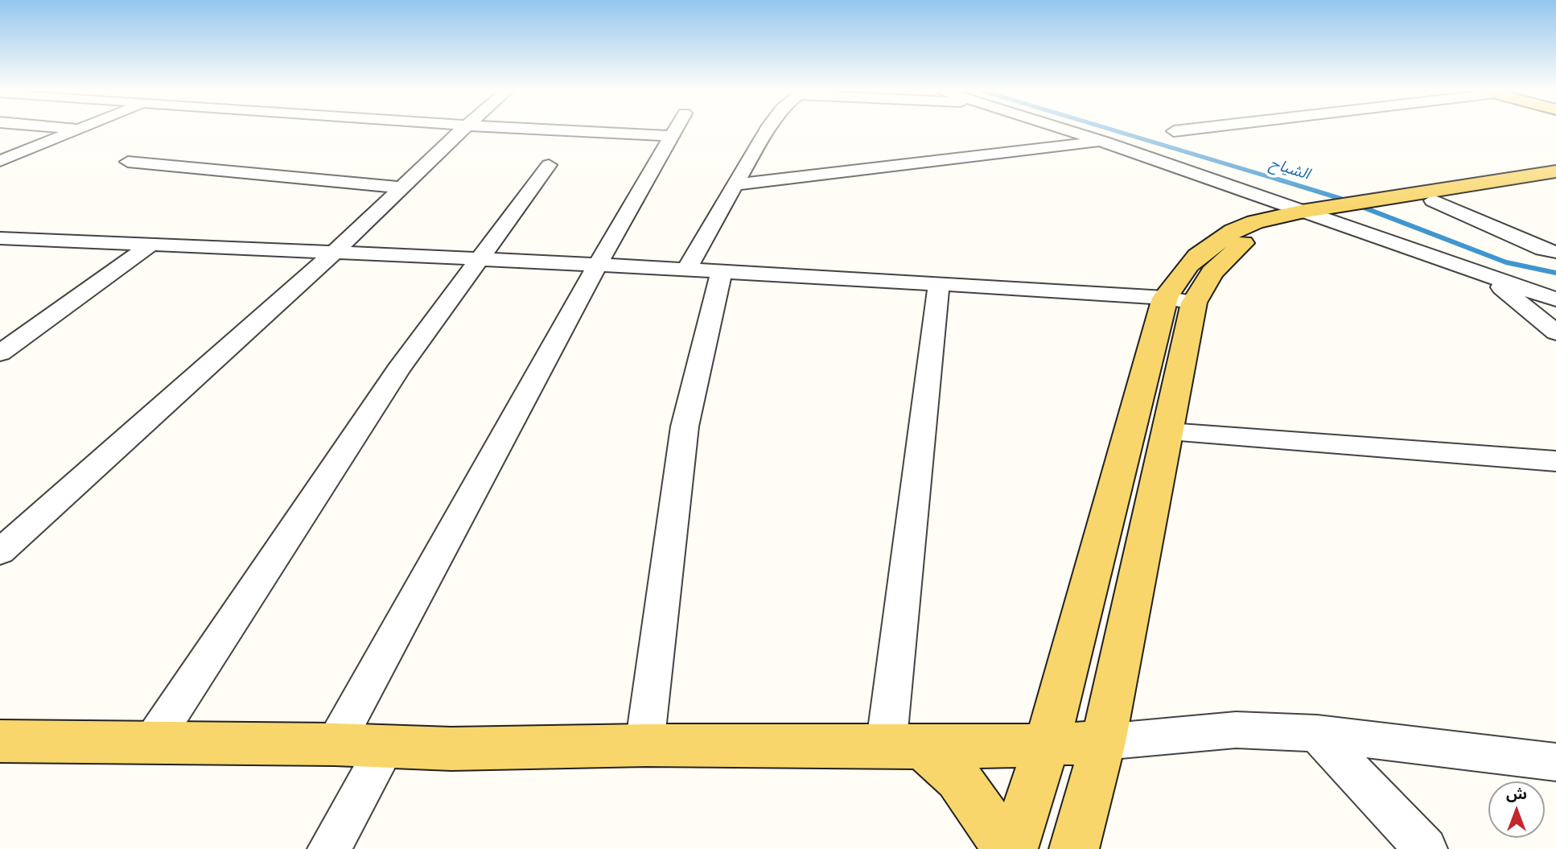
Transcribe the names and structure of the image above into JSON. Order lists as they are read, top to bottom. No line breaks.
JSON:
{"water":["الشياح"],"north":"top"}
